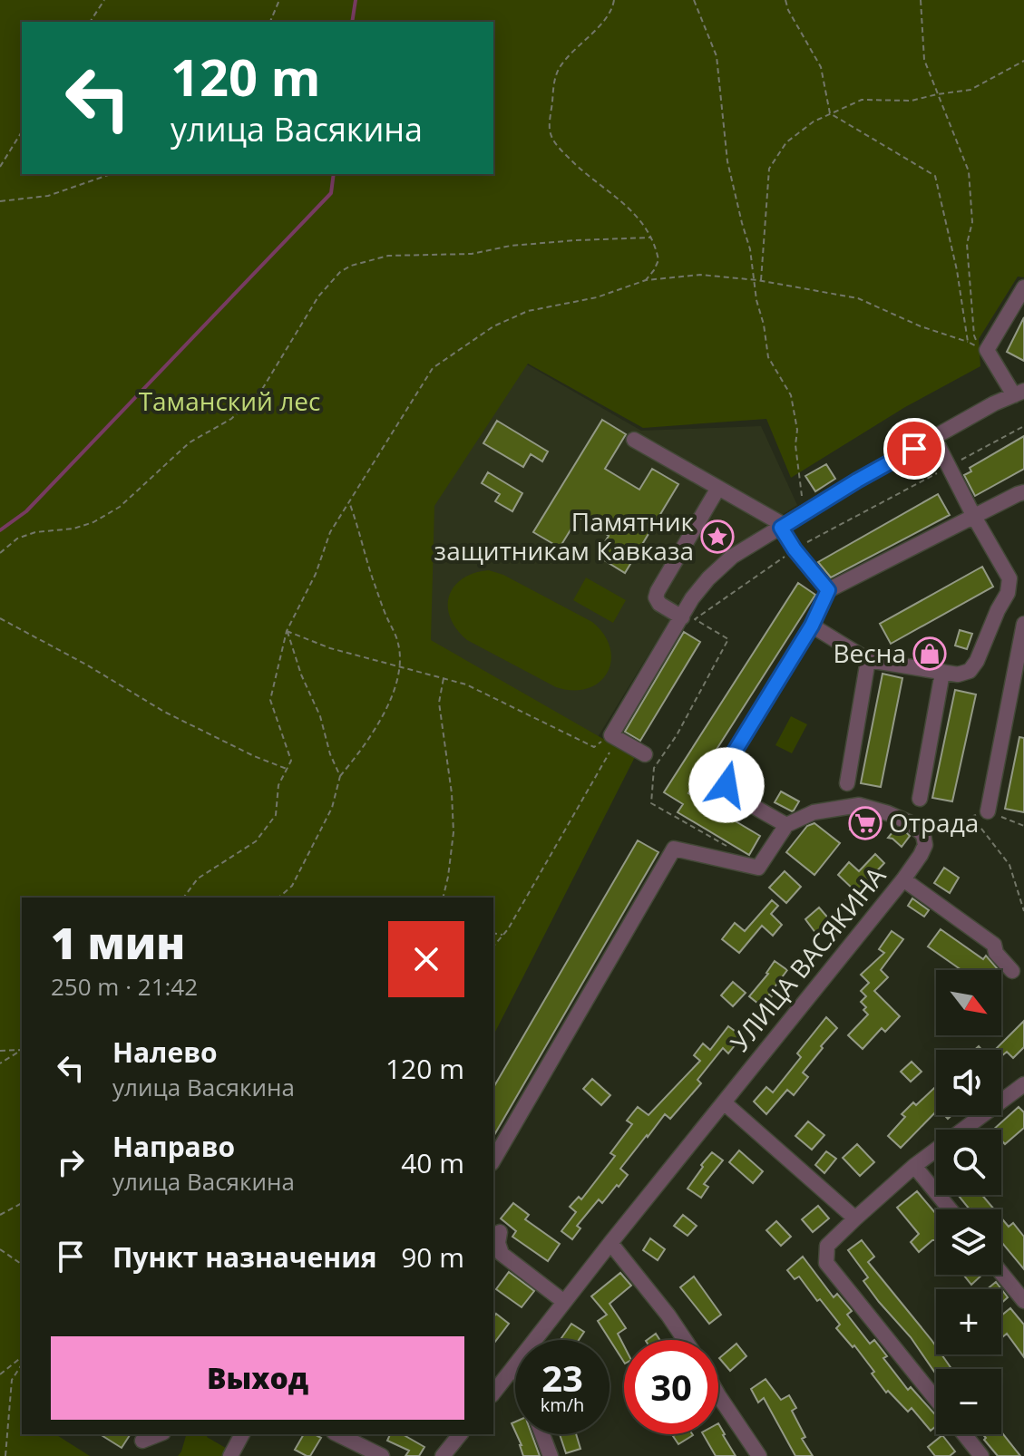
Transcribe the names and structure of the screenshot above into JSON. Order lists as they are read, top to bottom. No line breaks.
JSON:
{"streets":{"street":["УЛИЦА ВАСЯКИНА"]},"parks":["Таманский лес"],"places":{"place":["Памятник защитникам Кавказа"],"shop":["Весна"],"supermarket":["Отрада"]},"north":"bottom right","page":{"turn":["120 m","улица Васякина"],"heading":["1 мин","250 m · 21:42"],"map_buttons":["+","−"],"list":[{"name":"Налево","note":"улица Васякина","value":"120 m"},{"name":"Направо","note":"улица Васякина","value":"40 m"},{"name":"Пункт назначения","value":"90 m"}],"buttons":"Выход","speed":"23 km/h","limit":"30"}}
